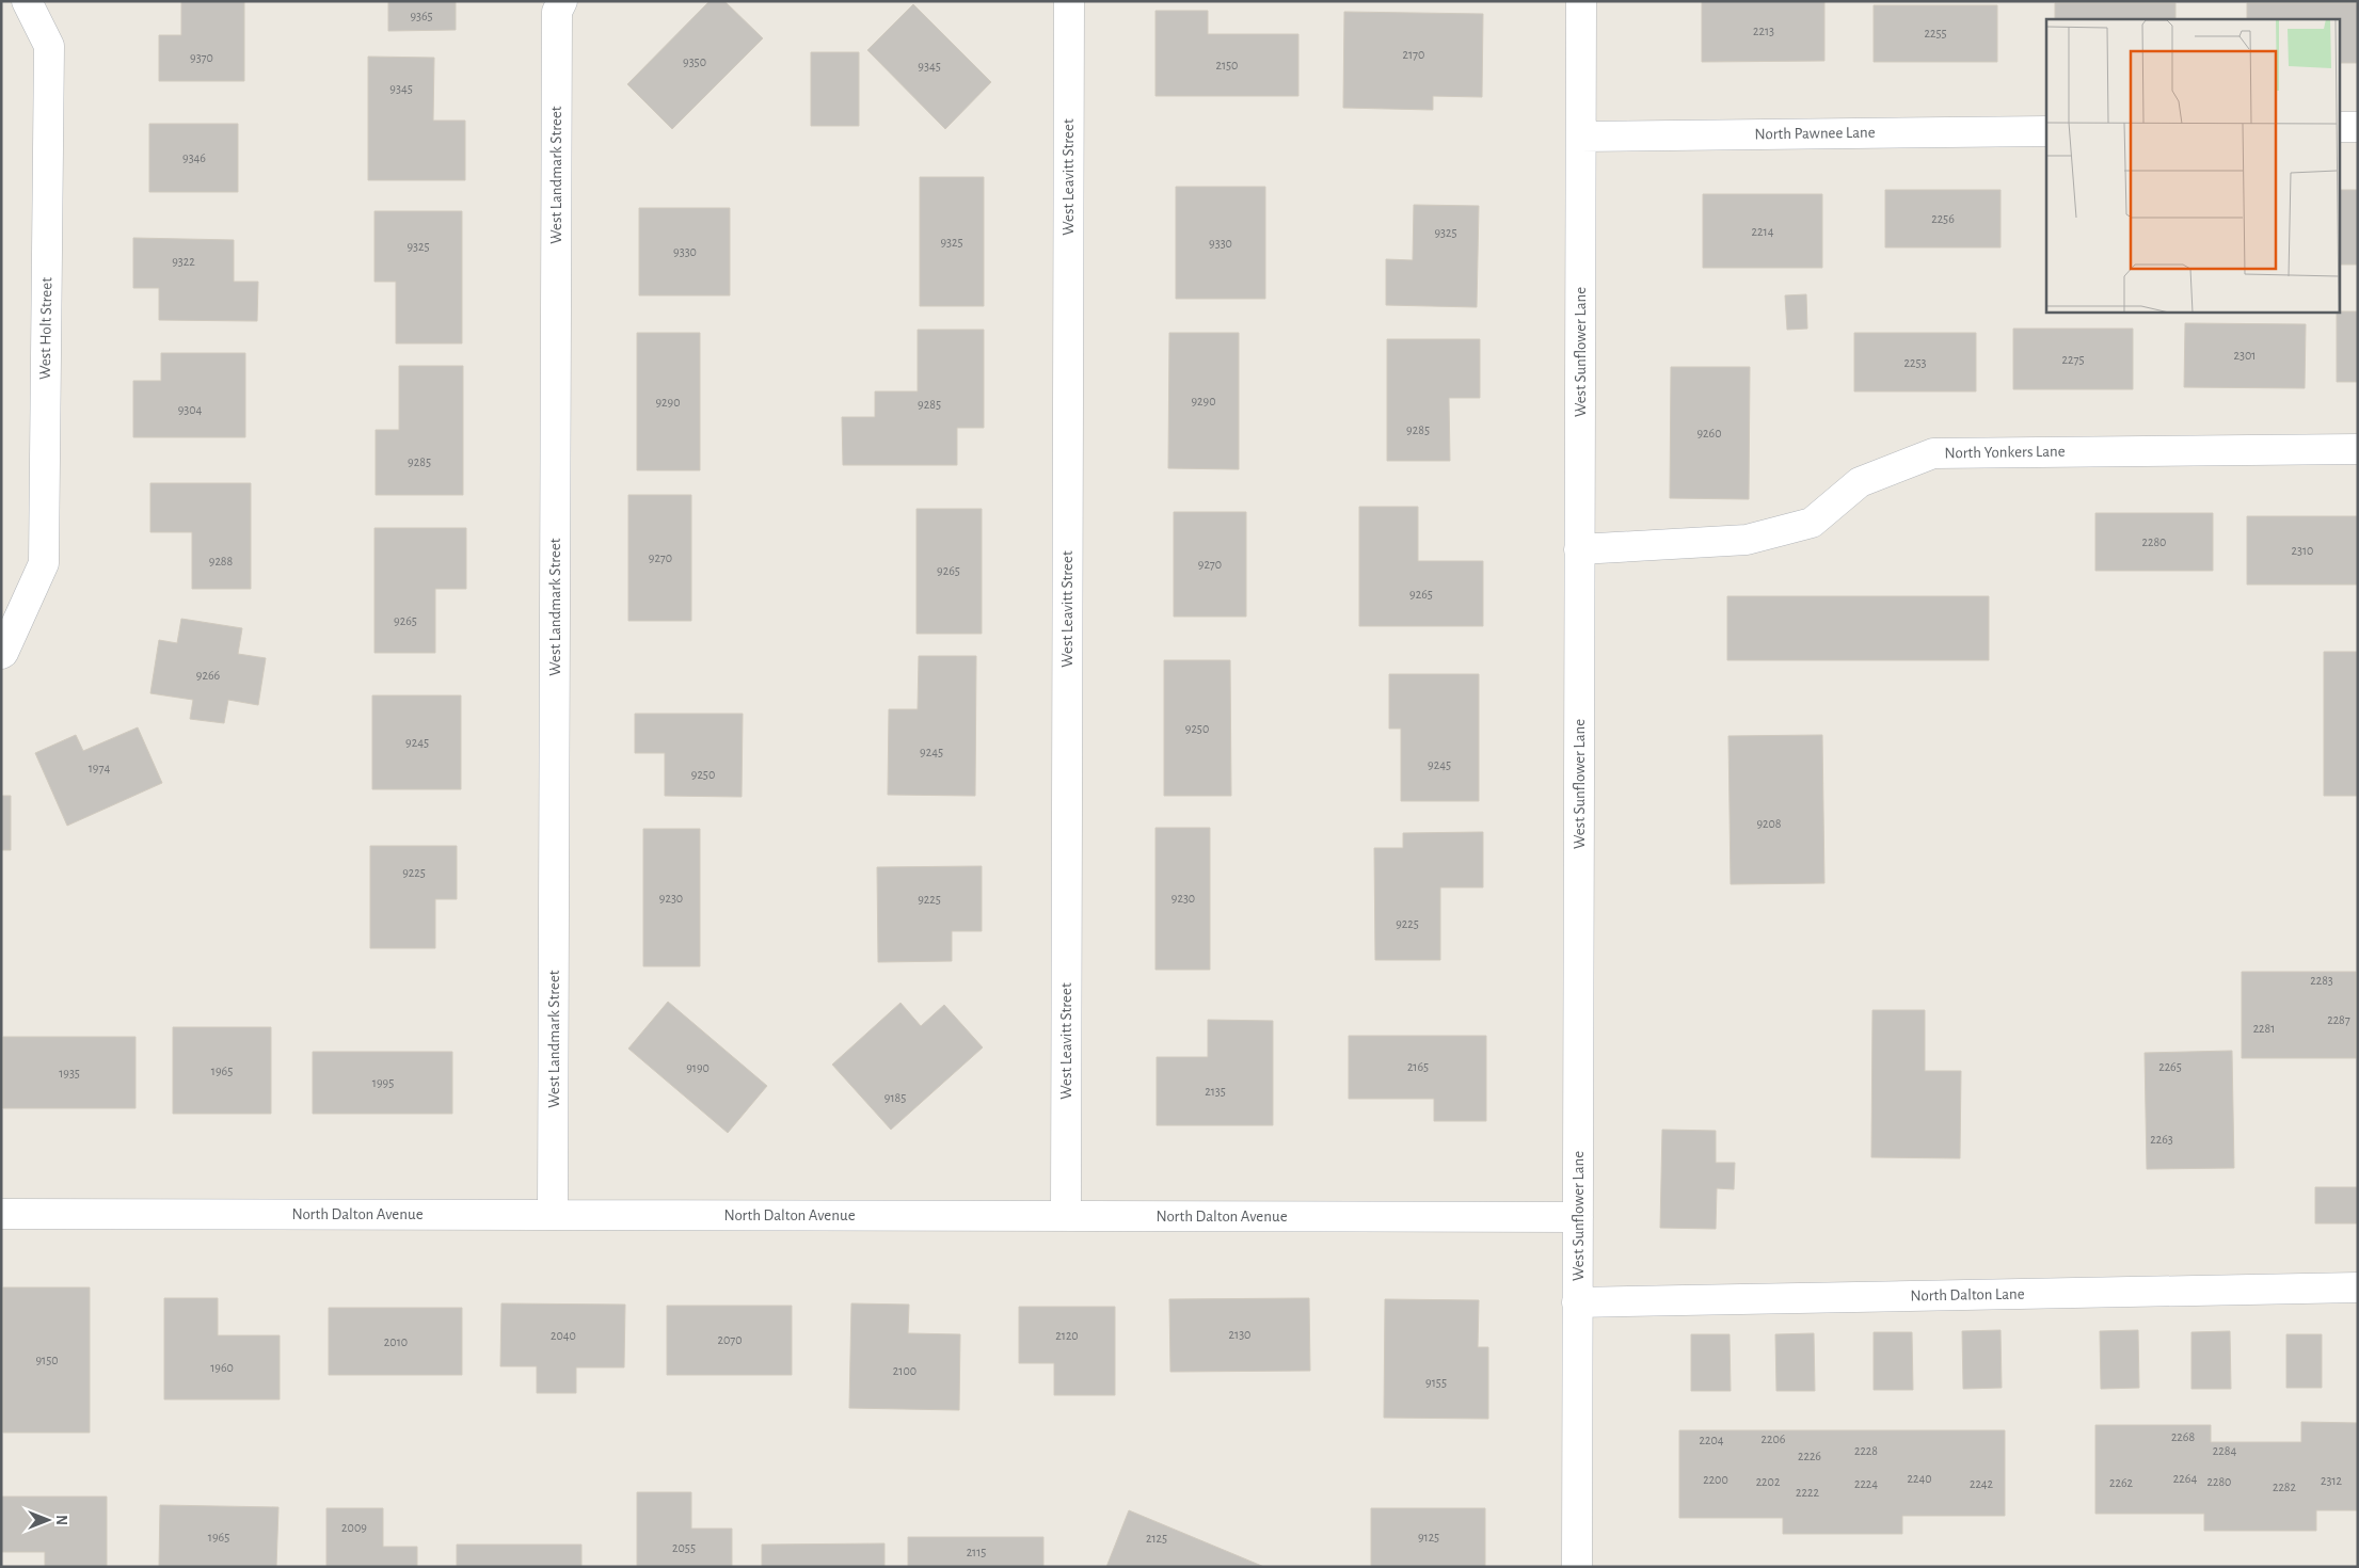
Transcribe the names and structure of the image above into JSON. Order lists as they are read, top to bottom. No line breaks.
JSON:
{"streets":{"street":["North Pawnee Lane","West Landmark Street","West Leavitt Street","West Holt Street","West Sunflower Lane","North Yonkers Lane","North Dalton Avenue","North Dalton Lane"]},"crossings":[["North Pawnee Lane","West Sunflower Lane"],["West Landmark Street","North Dalton Avenue"],["West Leavitt Street","North Dalton Avenue"],["West Sunflower Lane","North Yonkers Lane"],["West Sunflower Lane","North Dalton Avenue"],["West Sunflower Lane","North Dalton Lane"]],"house_numbers":["9365","2213","2255","2170","9370","9350","2150","9345","9345","9346","2256","2214","9325","9325","9330","9325","9330","9322","2301","2275","2253","9290","9290","9285","9304","9285","9260","9285","2280","2310","9270","9288","9270","9265","9265","9265","9266","9250","9245","9245","9245","1974","9250","9208","9225","9230","9230","9225","9225","2283","2287","2281","2165","2265","9190","1965","1935","1995","2135","9185","2263","2130","2040","2120","2070","2010","9150","1960","2100","9155","2268","2206","2204","2228","2284","2226","2240","2264","2200","2312","2202","2280","2262","2224","2242","2282","2222","2009","1965","9125","2125","2055","2115"],"north":"right"}
